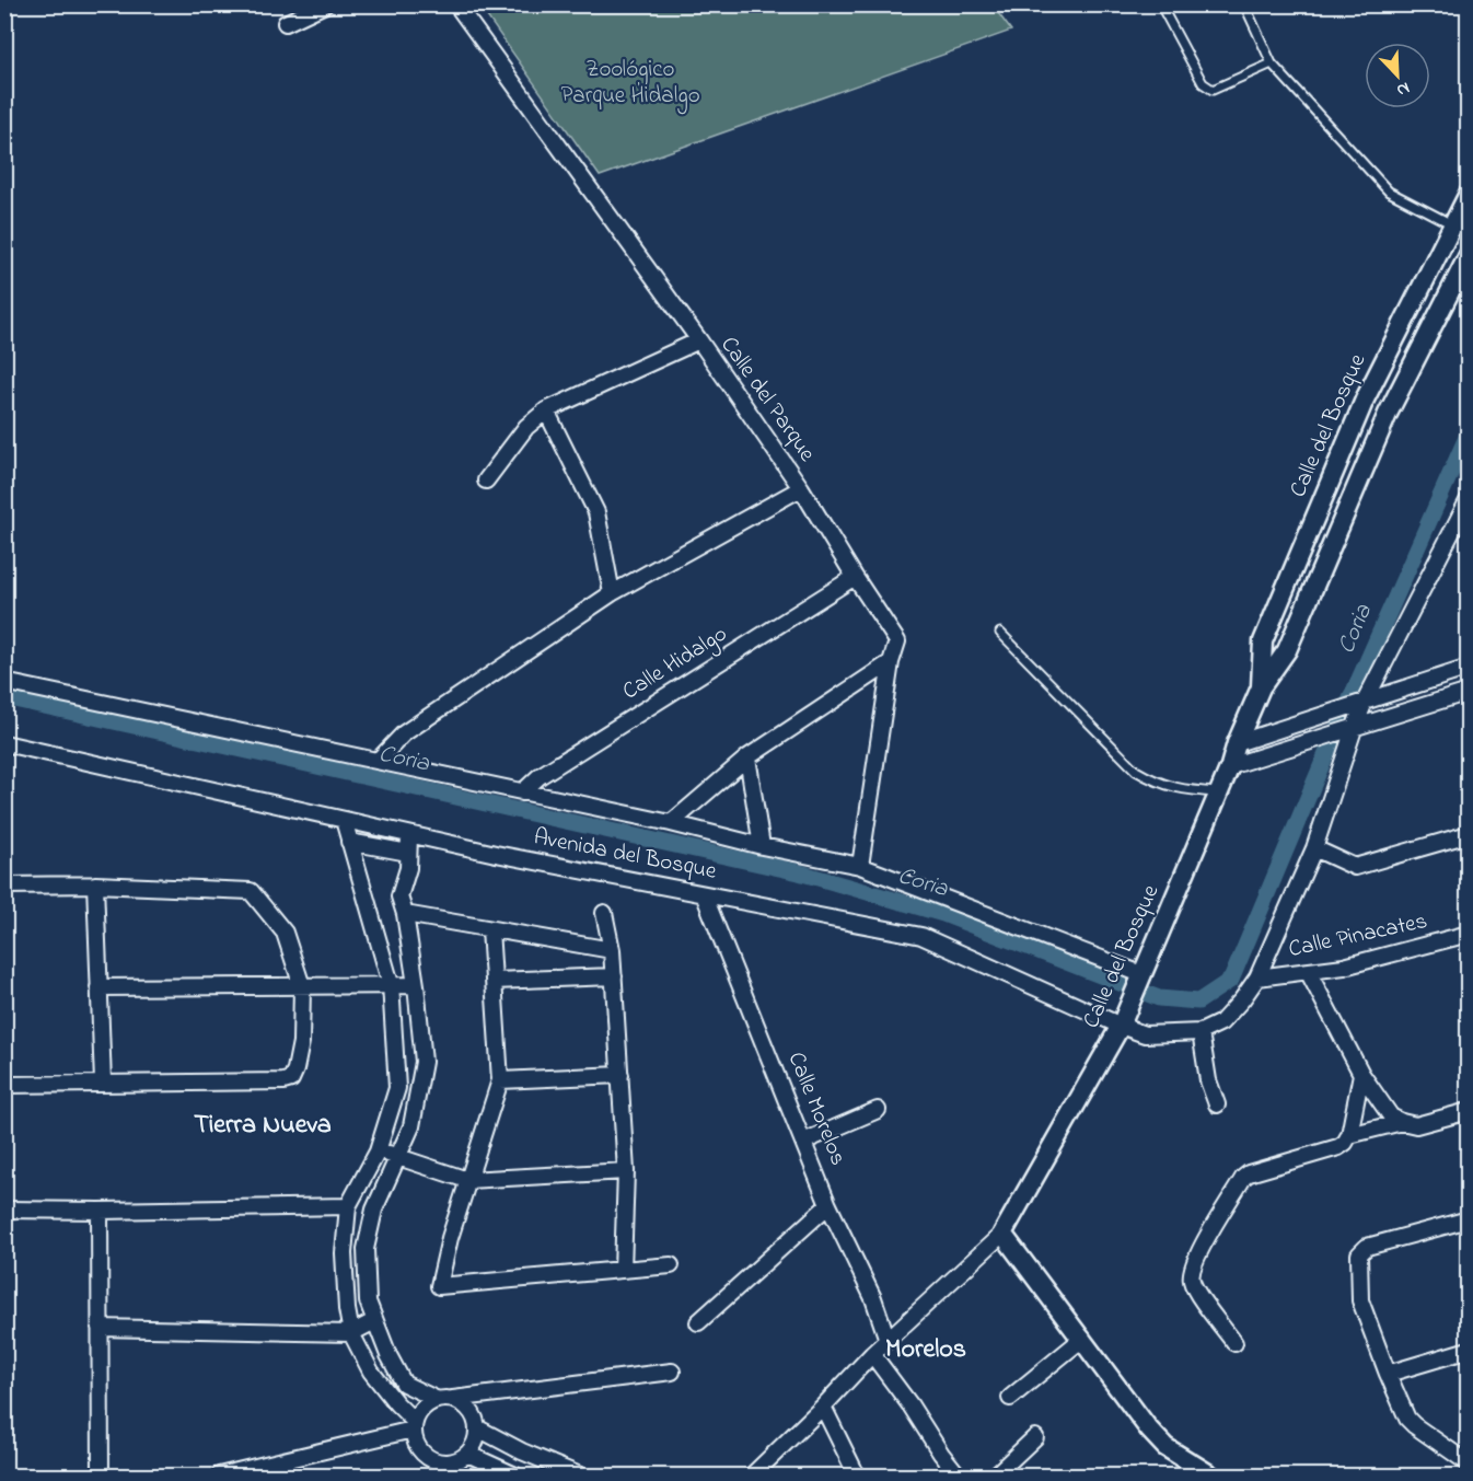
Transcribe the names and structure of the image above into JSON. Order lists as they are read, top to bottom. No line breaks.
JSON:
{"streets":{"street":["Calle del Parque","Calle del Bosque","Calle Hidalgo","Avenida del Bosque","Calle Pinacates","Calle Morelos"]},"crossings":[["Calle del Parque","Calle Hidalgo"],["Calle del Bosque","Avenida del Bosque"],["Avenida del Bosque","Calle Pinacates"],["Avenida del Bosque","Calle Morelos"]],"districts":["Tierra Nueva","Morelos"],"water":["Coria"],"parks":["Zoológico Parque Hidalgo"],"north":"bottom right"}
